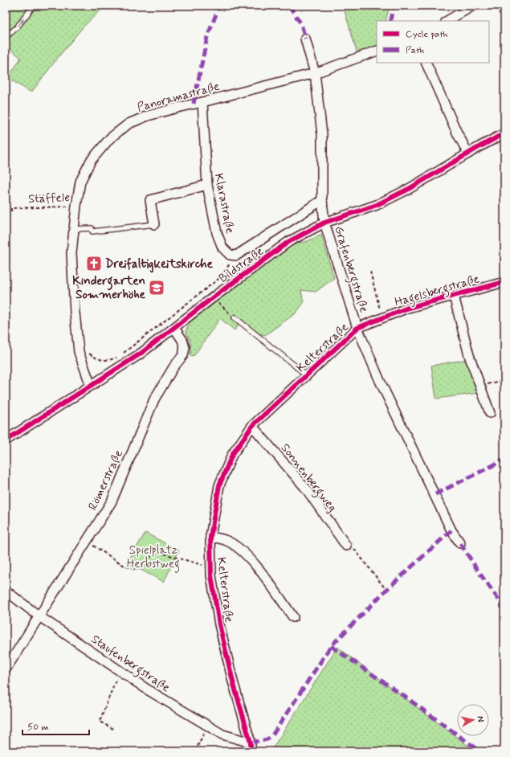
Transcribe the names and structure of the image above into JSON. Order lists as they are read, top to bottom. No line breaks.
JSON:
{"streets":{"street":["Panoramastraße","Klarastraße","Bildstraße","Grafenbergstraße","Hagelsbergstraße","Kelterstraße","Sonnenbergweg","Römerstraße","Staufenbergstraße"],"path":["Stäffele"]},"crossings":[["Panoramastraße","Stäffele"],["Panoramastraße","Klarastraße"],["Panoramastraße","Bildstraße"],["Panoramastraße","Grafenbergstraße"],["Bildstraße","Grafenbergstraße"],["Bildstraße","Römerstraße"],["Grafenbergstraße","Hagelsbergstraße"],["Grafenbergstraße","Kelterstraße"],["Hagelsbergstraße","Kelterstraße"],["Kelterstraße","Sonnenbergweg"],["Kelterstraße","Staufenbergstraße"],["Römerstraße","Staufenbergstraße"]],"parks":["Spielplatz Herbstweg"],"places":{"church":["Dreifaltigkeitskirche"],"school or university":["Kindergarten Sommerhöhe"]},"legend":["Cycle path","Path"],"scale_bar":"50 m","north":"right"}
